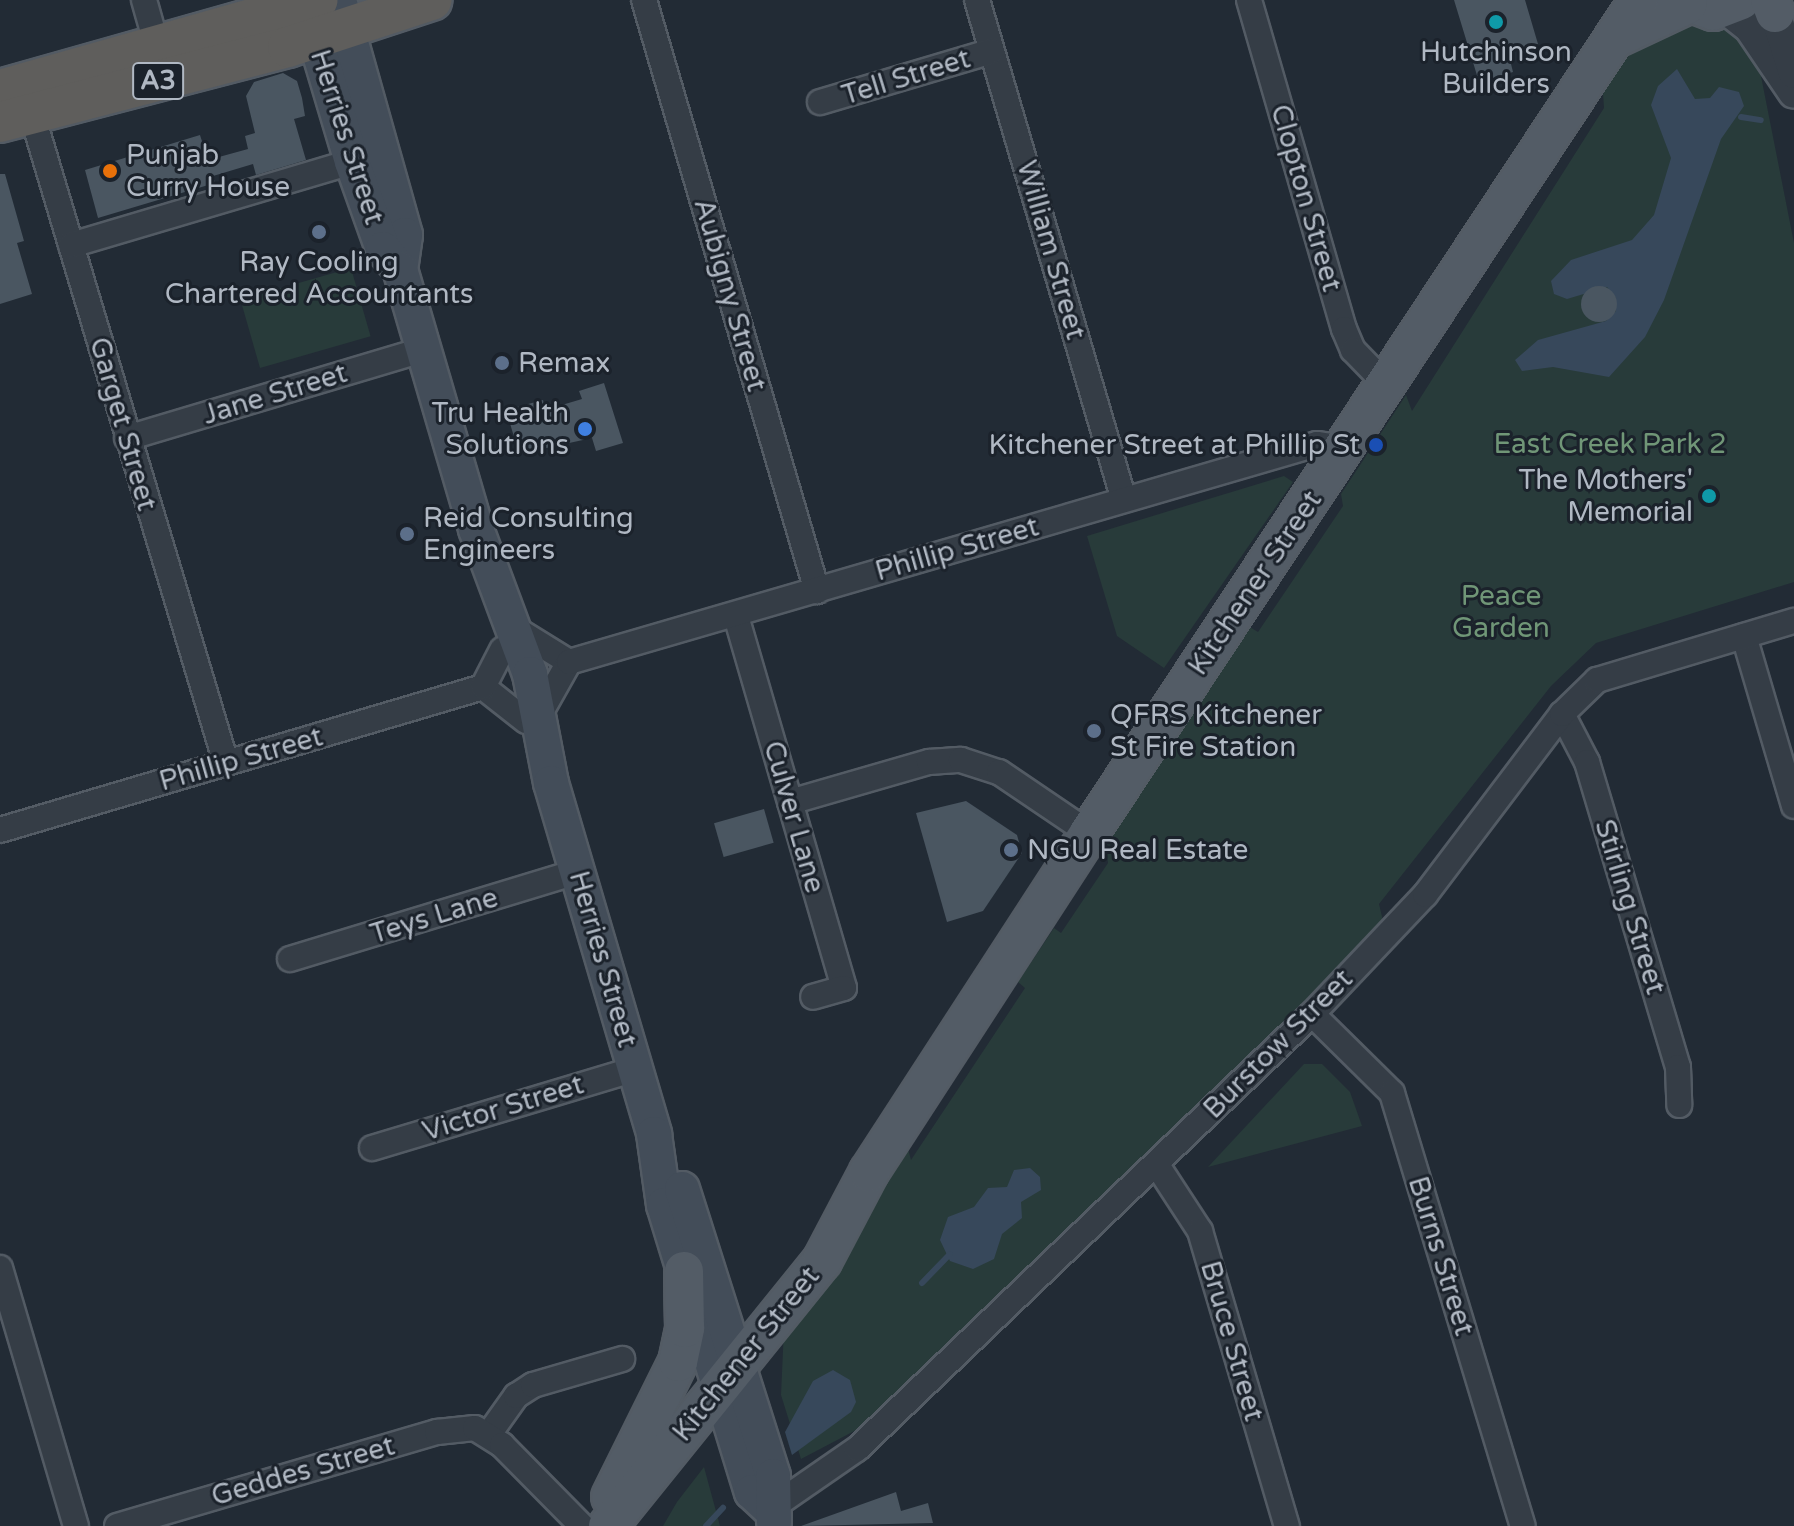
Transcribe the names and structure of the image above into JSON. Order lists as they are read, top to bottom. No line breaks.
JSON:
{"streets":{"highway":["A3"],"main road":["Herries Street","Kitchener Street"],"street":["Tell Street","Clopton Street","William Street","Aubigny Street","Jane Street","Garget Street","Phillip Street","Culver Lane","Stirling Street","Teys Lane","Burstow Street","Victor Street","Burns Street","Bruce Street","Geddes Street"]},"crossings":[["Tell Street","William Street"],["A3","Herries Street"],["A3","Garget Street"],["Herries Street","Jane Street"],["Herries Street","Kitchener Street"],["Herries Street","Teys Lane"],["Herries Street","Burstow Street"],["Herries Street","Victor Street"],["Clopton Street","Kitchener Street"],["William Street","Phillip Street"],["Aubigny Street","Phillip Street"],["Jane Street","Garget Street"],["Garget Street","Phillip Street"],["Phillip Street","Kitchener Street"],["Phillip Street","Culver Lane"],["Stirling Street","Burstow Street"],["Burstow Street","Burns Street"],["Burstow Street","Bruce Street"]],"parks":["East Creek Park 2","Peace Garden"],"places":["Hutchinson Builders","Punjab Curry House","Ray Cooling Chartered Accountants","Remax","Tru Health Solutions","Kitchener Street at Phillip St","The Mothers' Memorial","Reid Consulting Engineers","QFRS Kitchener St Fire Station","NGU Real Estate"]}
